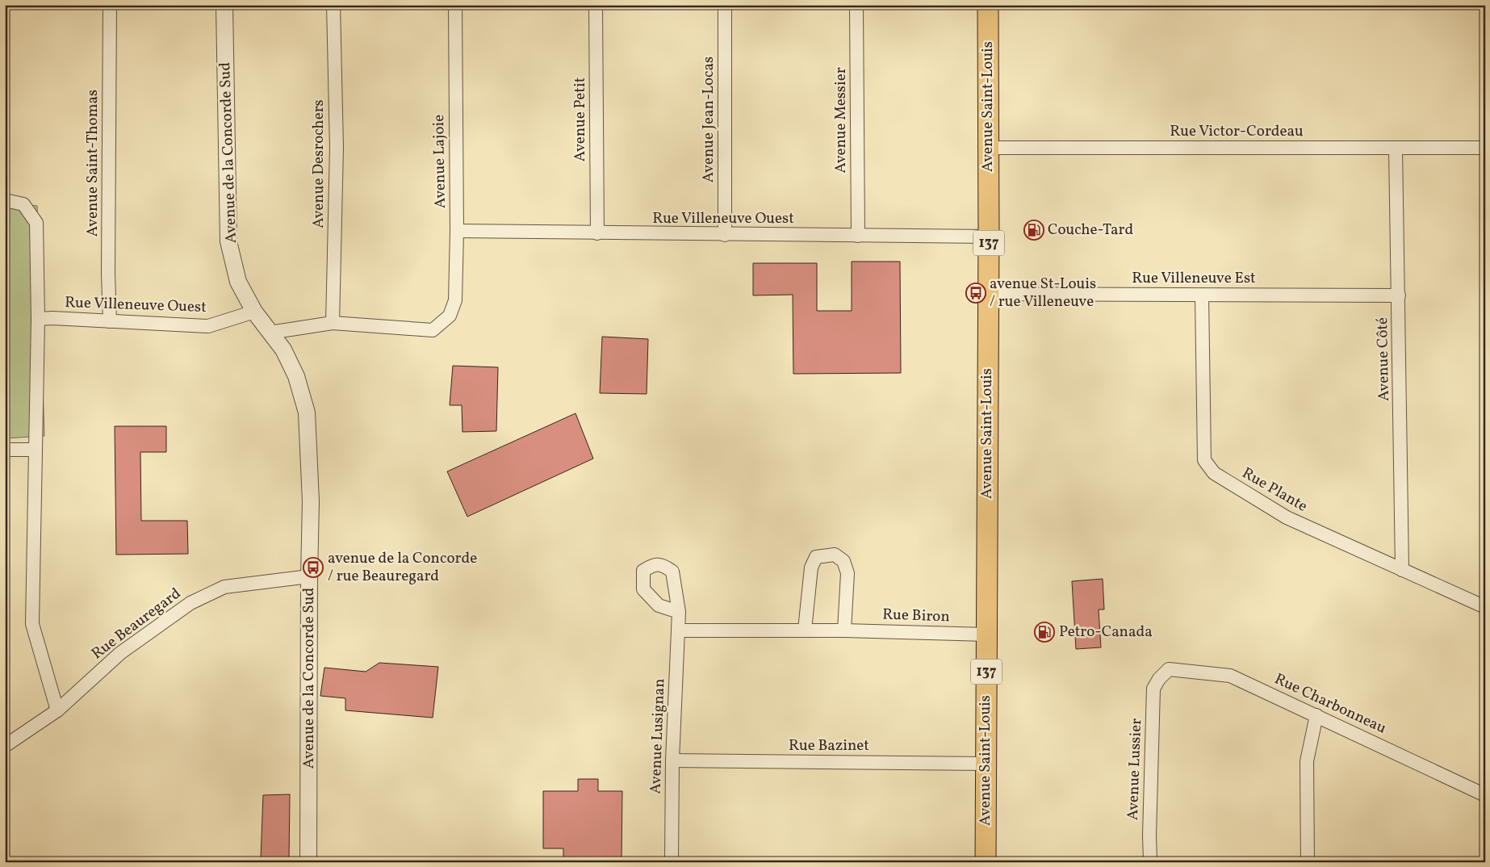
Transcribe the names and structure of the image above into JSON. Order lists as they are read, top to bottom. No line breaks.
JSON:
{"streets":{"main road":["Avenue Saint-Louis","137"],"street":["Avenue Petit","Avenue Jean-Locas","Avenue Messier","Rue Victor-Cordeau","Avenue de la Concorde Sud","Avenue Lajoie","Avenue Saint-Thomas","Avenue Desrochers","Rue Villeneuve Ouest","Rue Villeneuve Est","Avenue Côté","Rue Plante","Rue Biron","Rue Beauregard","Rue Charbonneau","Avenue Lusignan","Rue Bazinet","Avenue Lussier"]},"crossings":[["Avenue Saint-Louis","Rue Victor-Cordeau"],["Avenue Saint-Louis","Rue Villeneuve Ouest"],["Avenue Saint-Louis","Rue Villeneuve Est"],["Avenue Saint-Louis","Rue Biron"],["Avenue Saint-Louis","Rue Bazinet"],["Avenue Petit","Rue Villeneuve Ouest"],["Avenue Jean-Locas","Rue Villeneuve Ouest"],["Avenue Messier","Rue Villeneuve Ouest"],["Rue Victor-Cordeau","Avenue Côté"],["Avenue de la Concorde Sud","Rue Villeneuve Ouest"],["Avenue de la Concorde Sud","Rue Beauregard"],["Avenue Lajoie","Avenue Desrochers"],["Avenue Lajoie","Rue Villeneuve Ouest"],["Avenue Saint-Thomas","Rue Villeneuve Ouest"],["Rue Villeneuve Est","Avenue Côté"],["Rue Villeneuve Est","Rue Plante"],["Avenue Côté","Rue Plante"],["Rue Biron","Avenue Lusignan"],["Rue Charbonneau","Avenue Lussier"],["Avenue Lusignan","Rue Bazinet"]],"places":{"fuel station":["Couche-Tard","Petro-Canada"],"bus stop":["avenue St-Louis / rue Villeneuve","avenue de la Concorde / rue Beauregard"]}}
